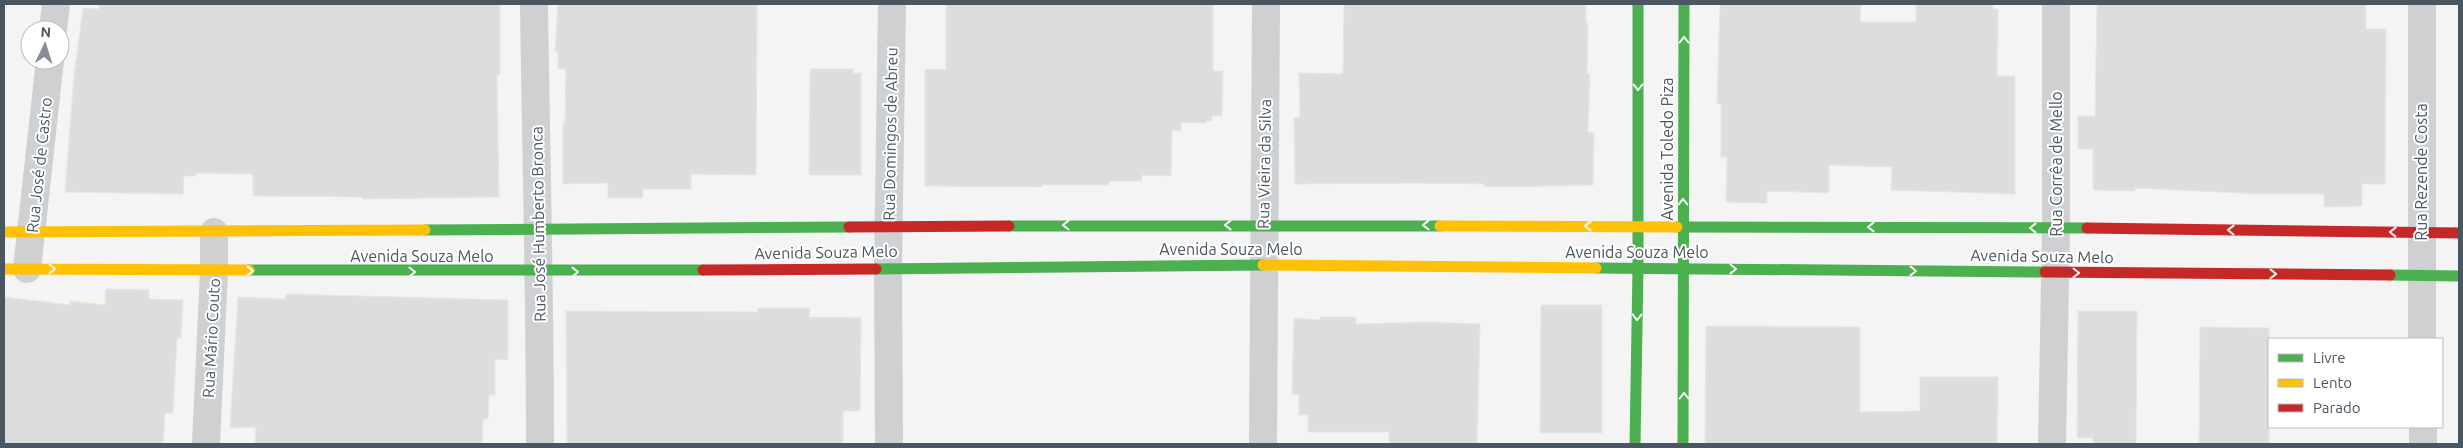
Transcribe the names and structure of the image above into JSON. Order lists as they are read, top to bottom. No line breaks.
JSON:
{"streets":{"street":["Rua Domingos de Abreu","Avenida Toledo Piza","Rua Vieira da Silva","Rua Corrêa de Mello","Rua José de Castro","Rua Rezende Costa","Rua José Humberto Bronca","Avenida Souza Melo","Rua Mário Couto"]},"crossings":[["Rua Domingos de Abreu","Avenida Souza Melo"],["Avenida Toledo Piza","Avenida Souza Melo"],["Rua Vieira da Silva","Avenida Souza Melo"],["Rua Corrêa de Mello","Avenida Souza Melo"],["Rua José de Castro","Avenida Souza Melo"],["Rua Rezende Costa","Avenida Souza Melo"],["Rua José Humberto Bronca","Avenida Souza Melo"],["Avenida Souza Melo","Rua Mário Couto"]],"legend":["Livre","Lento","Parado"],"north":"top"}
